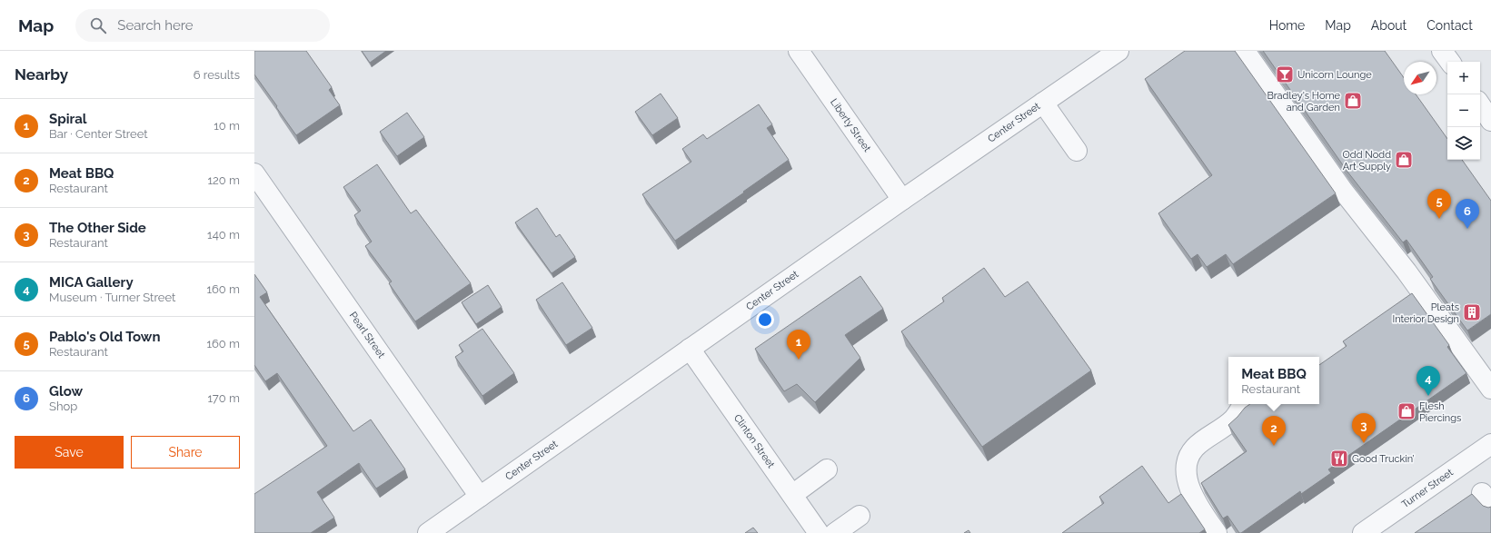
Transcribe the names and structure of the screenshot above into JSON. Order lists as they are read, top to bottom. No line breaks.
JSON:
{"streets":{"street":["Center Street","Liberty Street","Pearl Street","Clinton Street","Turner Street"]},"crossings":[["Center Street","Liberty Street"],["Center Street","Pearl Street"],["Center Street","Clinton Street"]],"places":{"bar":["Unicorn Lounge"],"shop":["Bradley's Home and Garden","Odd Nodd Art Supply","Flesh Piercings"],"building":["Pleats Interior Design"],"restaurant":["Good Truckin’"]},"north":"bottom left","page":{"header":"Map","search":"Search here","nav":["Home","Map","About","Contact"],"heading":["Nearby","6 results"],"map_buttons":["+","−"],"list":[{"mark":"1","name":"Spiral","note":"Bar · Center Street","value":"10 m"},{"mark":"2","name":"Meat BBQ","note":"Restaurant","value":"120 m"},{"mark":"3","name":"The Other Side","note":"Restaurant","value":"140 m"},{"mark":"4","name":"MICA Gallery","note":"Museum · Turner Street","value":"160 m"},{"mark":"5","name":"Pablo's Old Town","note":"Restaurant","value":"160 m"},{"mark":"6","name":"Glow","note":"Shop","value":"170 m"}],"pins":["5","6","1","4","3","2"],"popup":["Meat BBQ","Restaurant"],"buttons":["Save","Share"]}}
